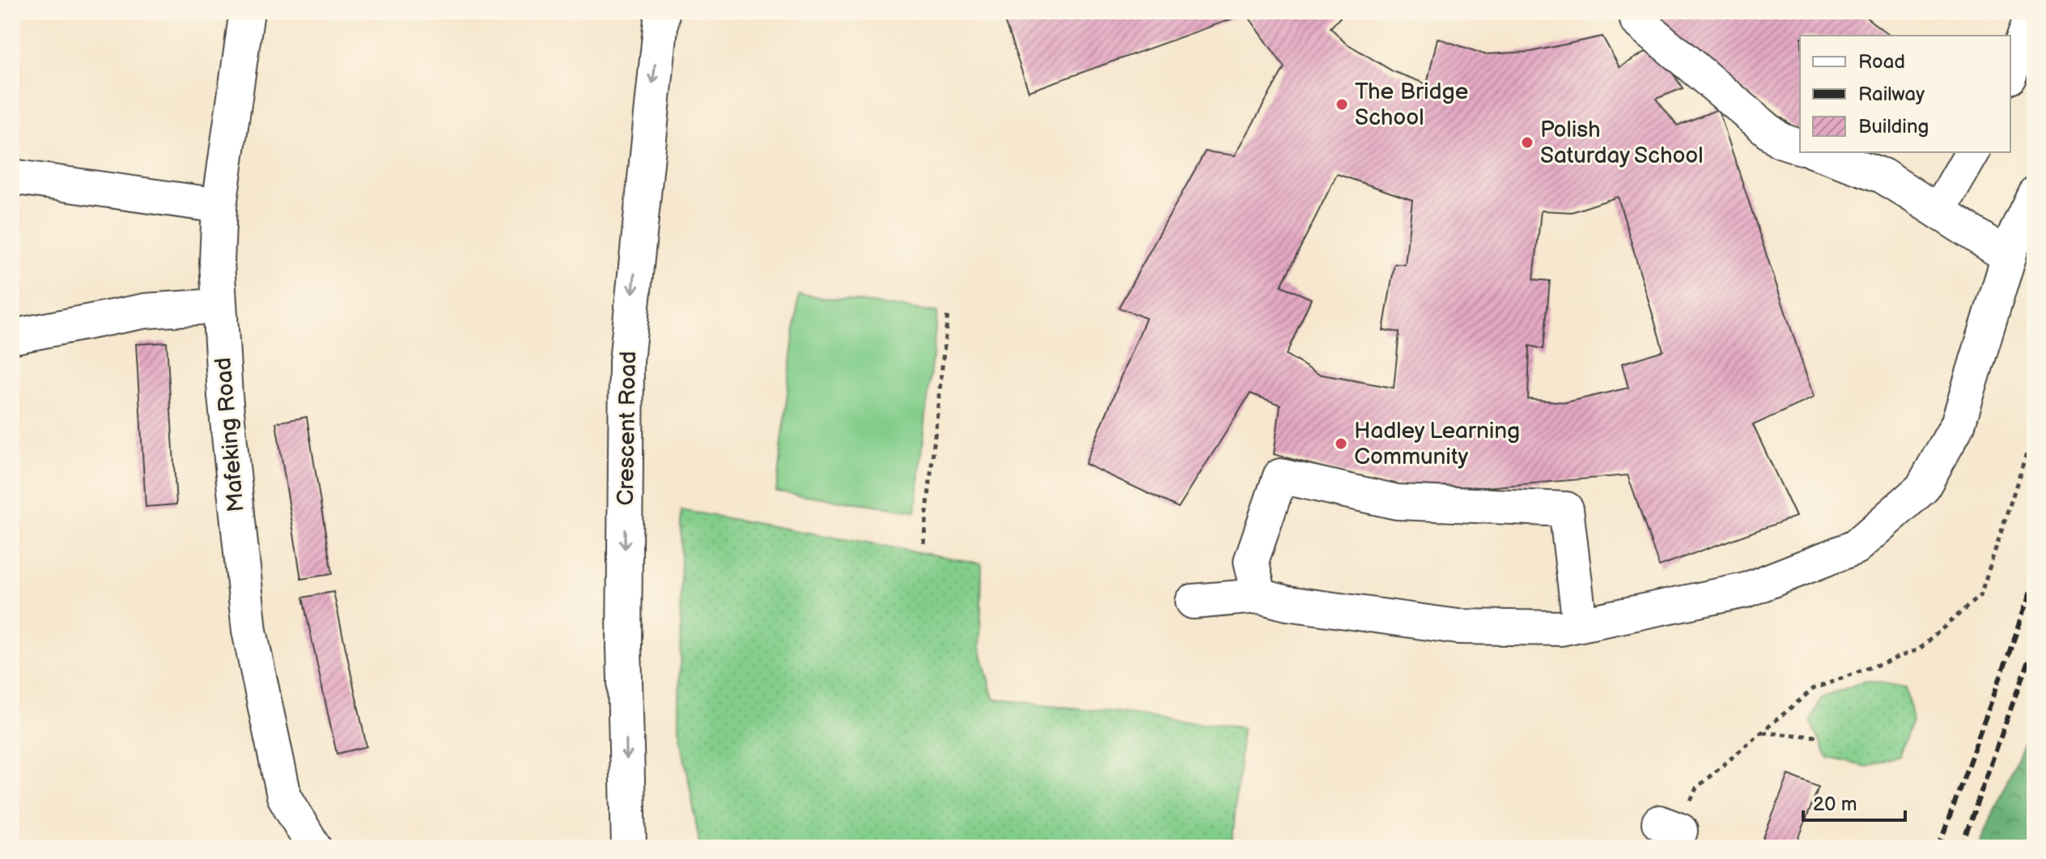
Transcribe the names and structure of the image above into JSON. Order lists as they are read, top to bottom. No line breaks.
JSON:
{"streets":{"street":["Crescent Road","Mafeking Road"]},"one_way":["Crescent Road"],"places":["The Bridge School","Polish Saturday School","Hadley Learning Community"],"legend":["Road","Railway","Building"],"scale_bar":"20 m"}
